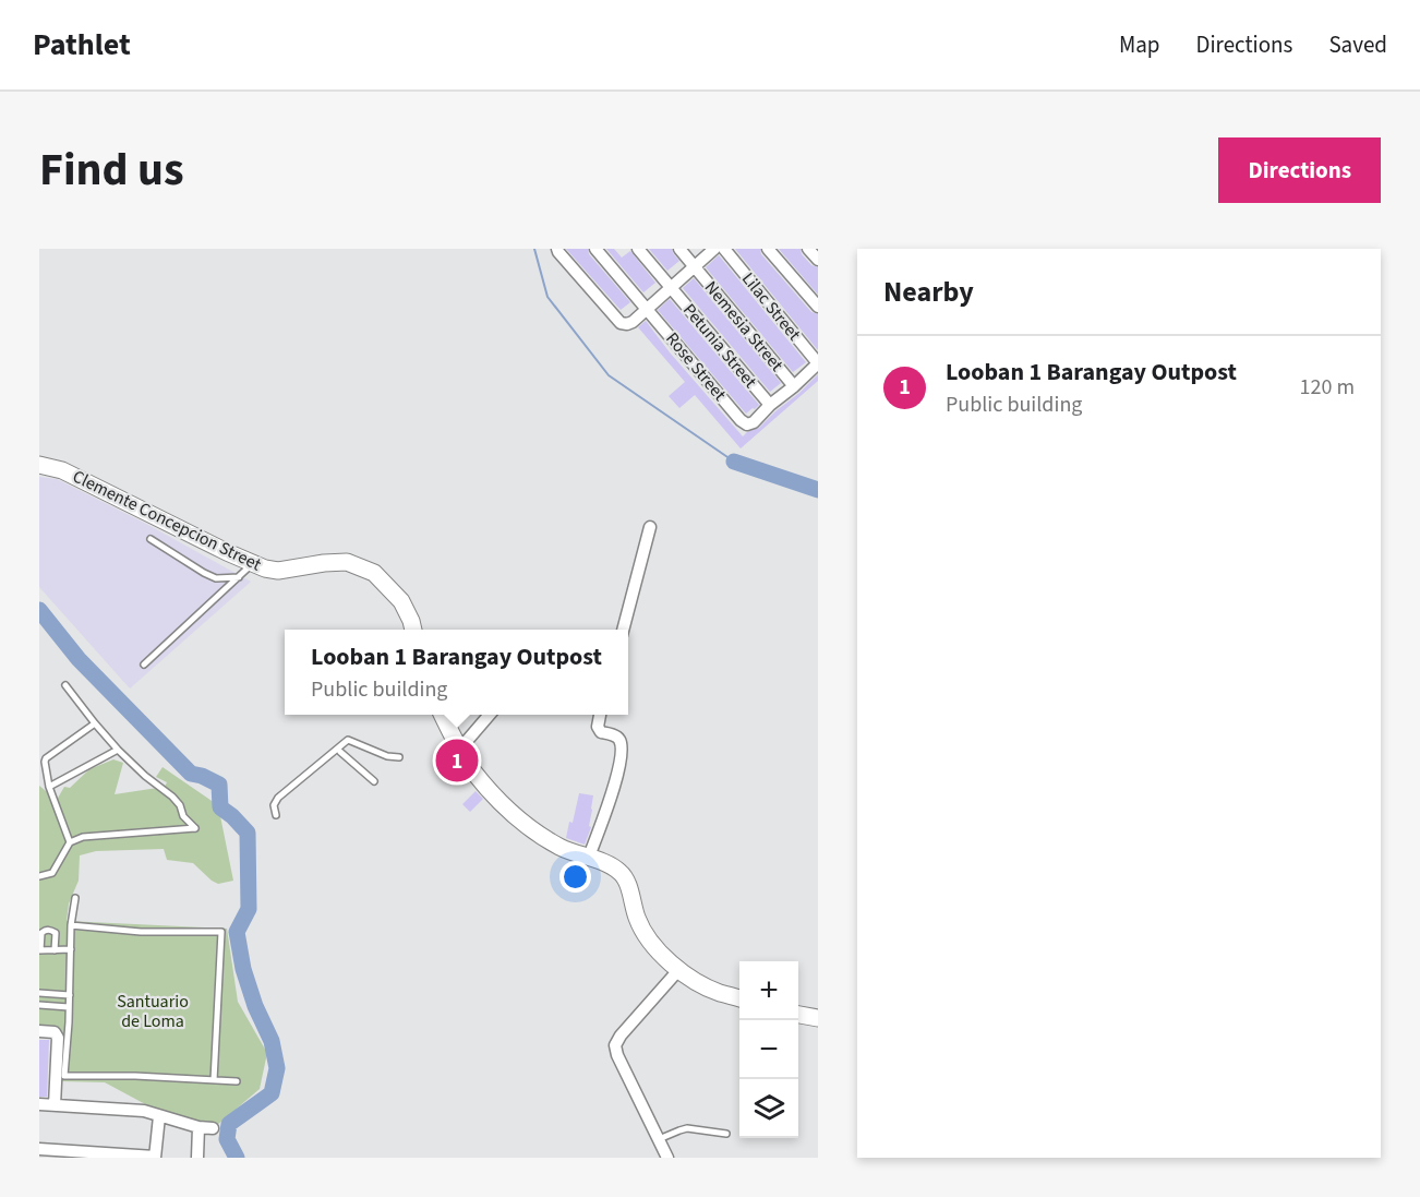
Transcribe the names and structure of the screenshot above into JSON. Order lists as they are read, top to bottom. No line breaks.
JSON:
{"streets":{"street":["Lilac Street","Nemesia Street","Petunia Street","Rose Street","Clemente Concepcion Street"]},"crossings":[["Petunia Street","Rose Street"]],"parks":["Santuario de Loma"],"page":{"header":"Pathlet","nav":["Map","Directions","Saved"],"title":"Find us","buttons":"Directions","heading":"Nearby","list":[{"mark":"1","name":"Looban 1 Barangay Outpost","note":"Public building","value":"120 m"}],"popup":["Looban 1 Barangay Outpost","Public building"],"pins":"1","map_buttons":["+","−"]}}
